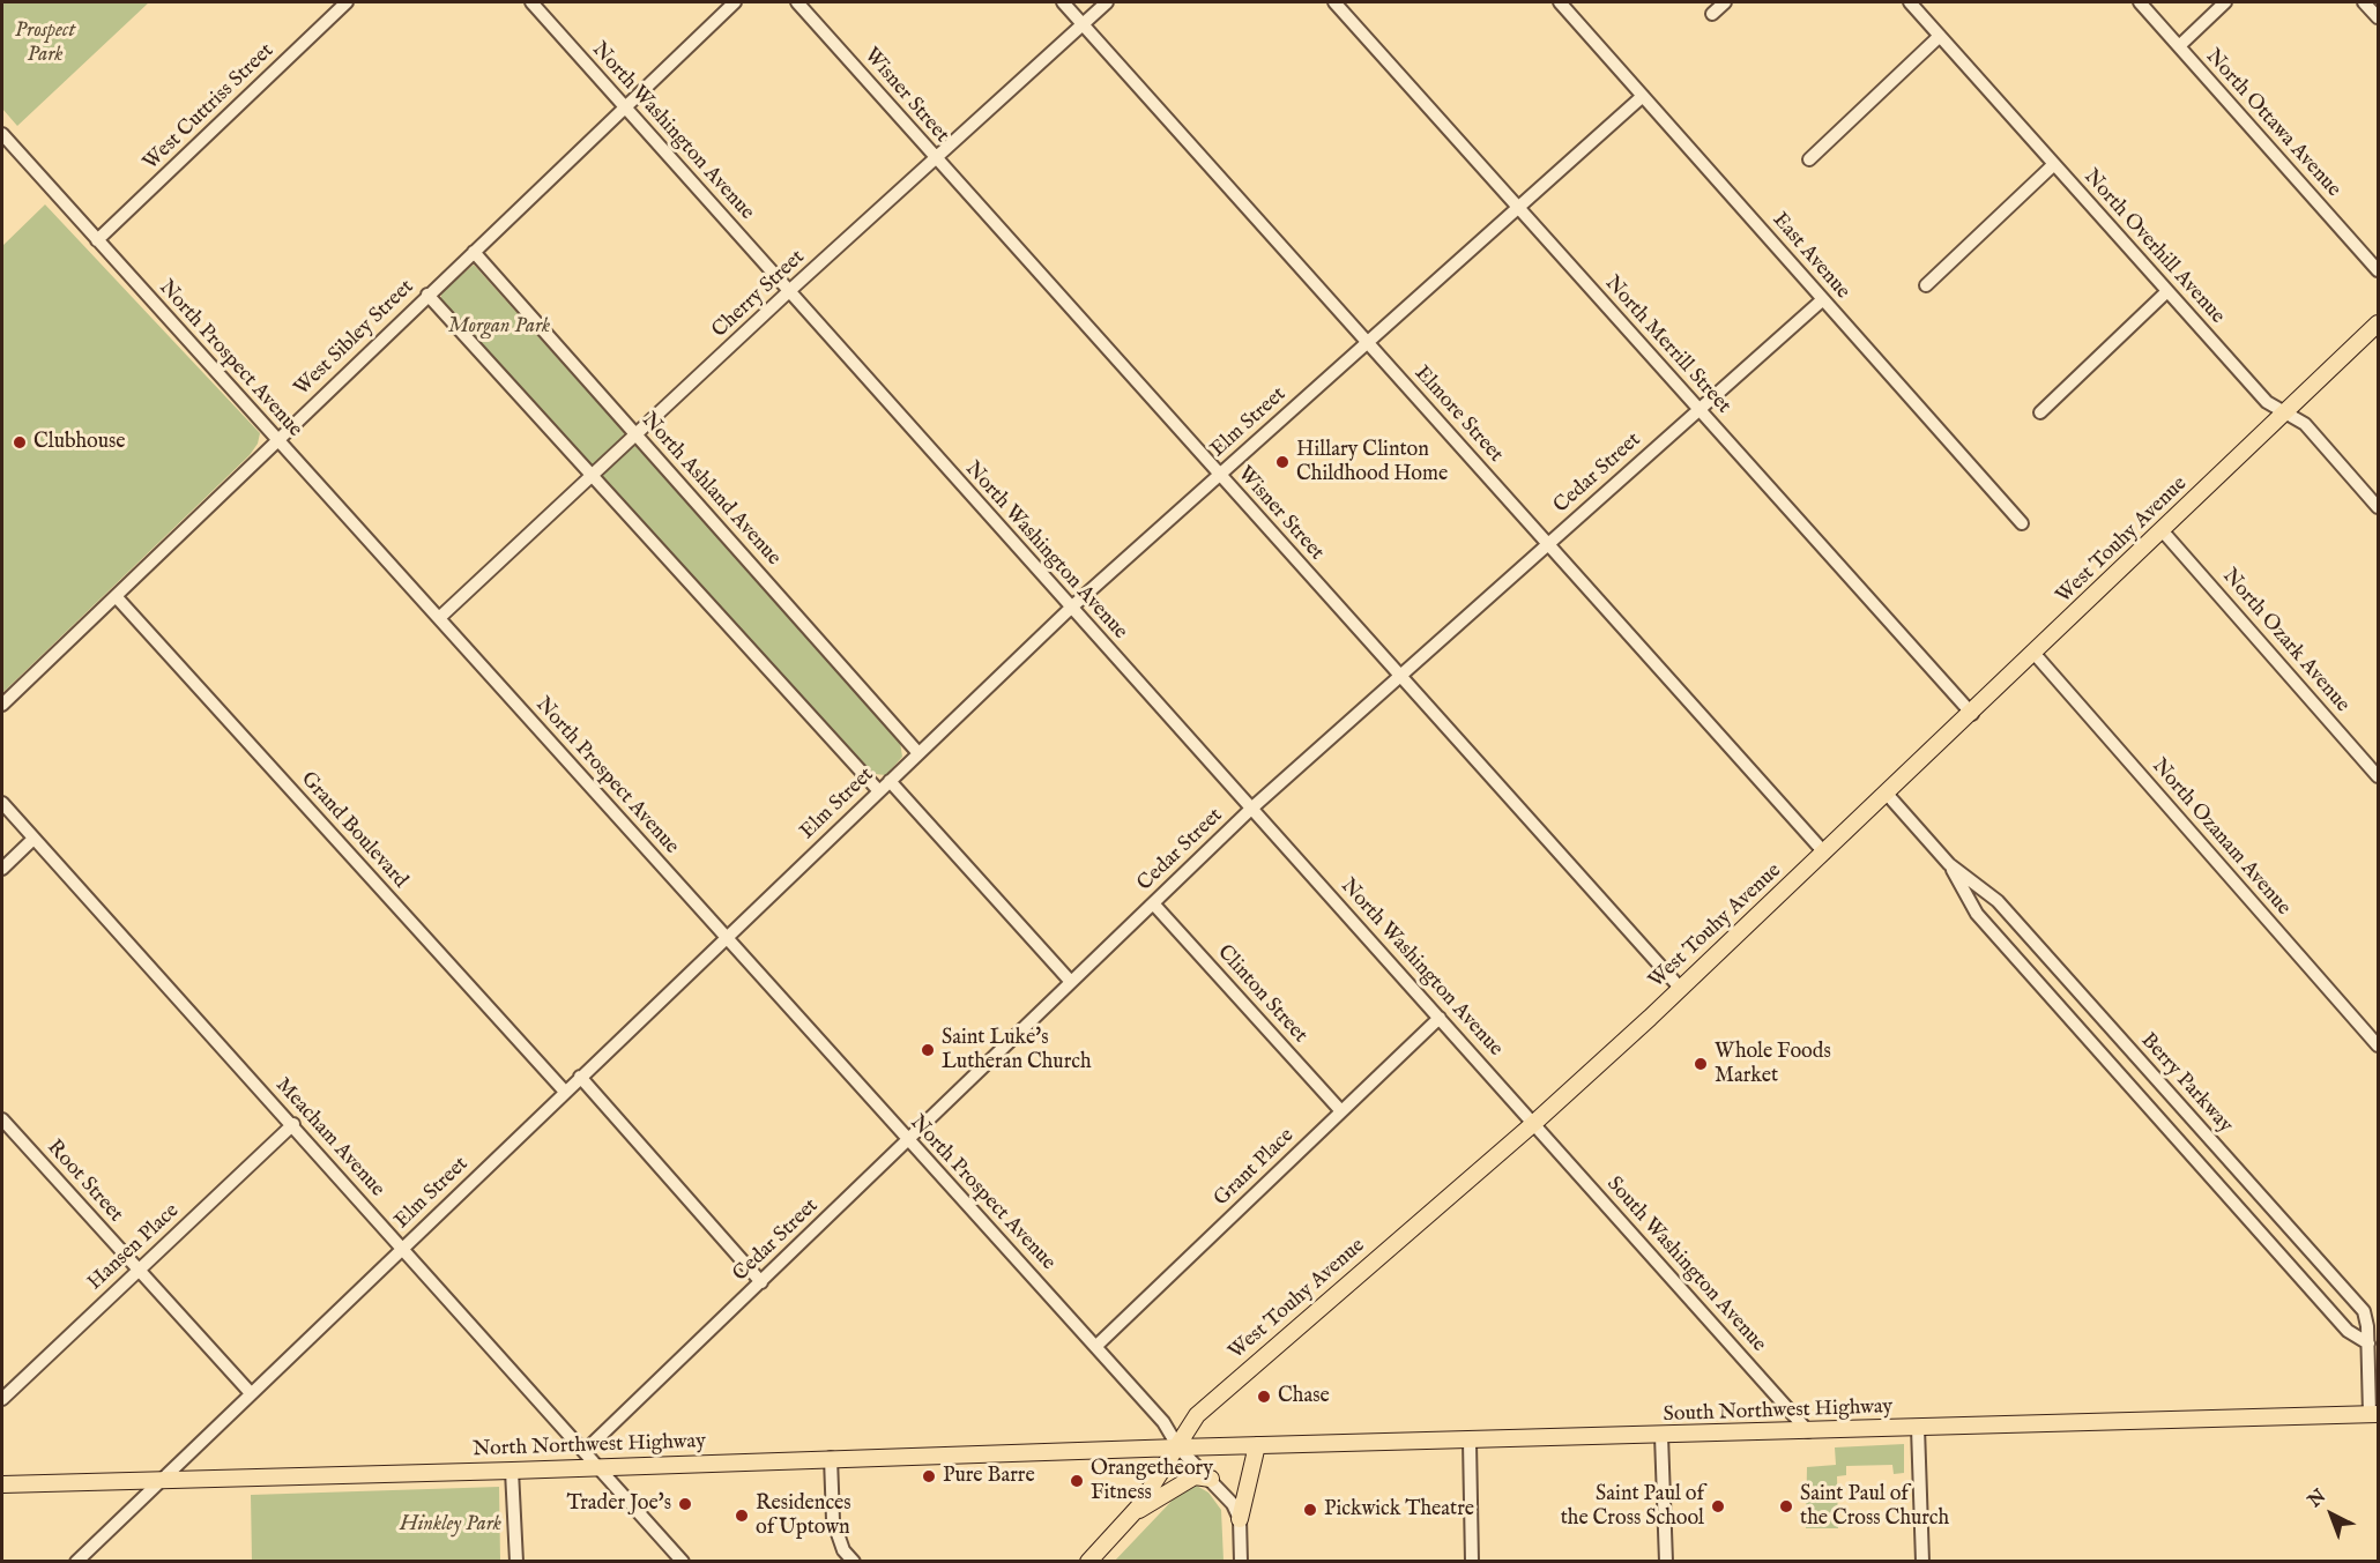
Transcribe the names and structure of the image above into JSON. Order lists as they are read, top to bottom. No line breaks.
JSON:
{"streets":{"main road":["West Touhy Avenue","South Northwest Highway","North Northwest Highway"],"street":["Wisner Street","West Cuttriss Street","North Ottawa Avenue","North Washington Avenue","North Overhill Avenue","East Avenue","Cherry Street","West Sibley Street","North Merrill Street","North Prospect Avenue","Elmore Street","Elm Street","Cedar Street","North Ashland Avenue","North Ozark Avenue","Grand Boulevard","North Ozanam Avenue","Clinton Street","Berry Parkway","Meacham Avenue","Grant Place","Root Street","Hansen Place","South Washington Avenue"]},"crossings":[["Wisner Street","Cherry Street"],["Wisner Street","Elm Street"],["Wisner Street","Cedar Street"],["Wisner Street","West Touhy Avenue"],["West Cuttriss Street","North Prospect Avenue"],["North Washington Avenue","Cherry Street"],["North Washington Avenue","West Sibley Street"],["North Washington Avenue","Elm Street"],["North Washington Avenue","Cedar Street"],["North Washington Avenue","West Touhy Avenue"],["North Washington Avenue","Grant Place"],["North Washington Avenue","South Washington Avenue"],["North Overhill Avenue","West Touhy Avenue"],["East Avenue","Elm Street"],["East Avenue","Cedar Street"],["Cherry Street","North Prospect Avenue"],["Cherry Street","Elmore Street"],["Cherry Street","North Ashland Avenue"],["West Sibley Street","North Prospect Avenue"],["West Sibley Street","North Ashland Avenue"],["West Sibley Street","Grand Boulevard"],["North Merrill Street","Elm Street"],["North Merrill Street","Cedar Street"],["North Merrill Street","West Touhy Avenue"],["North Prospect Avenue","Elm Street"],["North Prospect Avenue","Cedar Street"],["North Prospect Avenue","West Touhy Avenue"],["North Prospect Avenue","Grant Place"],["North Prospect Avenue","South Northwest Highway"],["North Prospect Avenue","North Northwest Highway"],["Elmore Street","Elm Street"],["Elmore Street","Cedar Street"],["Elmore Street","West Touhy Avenue"],["Elm Street","North Ashland Avenue"],["Elm Street","Grand Boulevard"],["Elm Street","Meacham Avenue"],["Elm Street","Root Street"],["Elm Street","North Northwest Highway"],["Cedar Street","Clinton Street"],["Cedar Street","Meacham Avenue"],["West Touhy Avenue","North Ozark Avenue"],["West Touhy Avenue","North Ozanam Avenue"],["West Touhy Avenue","Berry Parkway"],["West Touhy Avenue","South Washington Avenue"],["West Touhy Avenue","South Northwest Highway"],["West Touhy Avenue","North Northwest Highway"],["Clinton Street","Grant Place"],["Berry Parkway","South Northwest Highway"],["Meacham Avenue","Hansen Place"],["Meacham Avenue","North Northwest Highway"],["Root Street","Hansen Place"],["South Washington Avenue","South Northwest Highway"],["South Northwest Highway","North Northwest Highway"]],"parks":["Prospect Park","Morgan Park","Hinkley Park"],"places":["Clubhouse","Hillary Clinton Childhood Home","Saint Luke's Lutheran Church","Whole Foods Market","Chase","Pure Barre","Orangetheory Fitness","Trader Joe's","Saint Paul of the Cross School","Saint Paul of the Cross Church","Pickwick Theatre","Residences of Uptown"],"north":"top left"}
